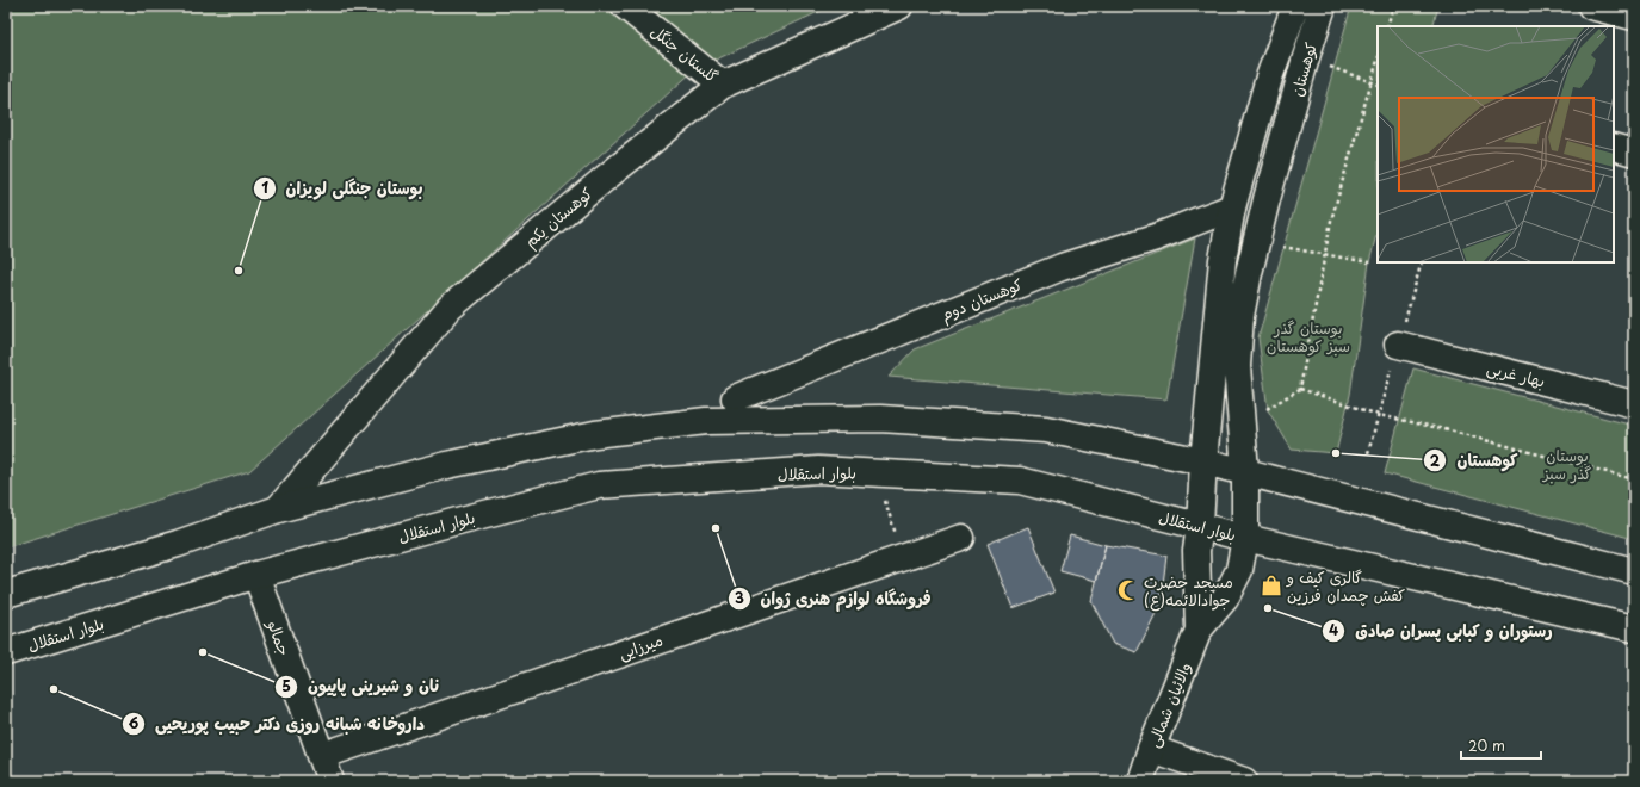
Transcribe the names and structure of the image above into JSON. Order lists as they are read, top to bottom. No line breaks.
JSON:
{"streets":{"main road":["گلستان جنگل","کوهستان","کوهستان یکم","کوهستان دوم","بهار غربی","بلوار استقلال","جمالو","میرزایی","والائیان شمالی"]},"crossings":[["گلستان جنگل","کوهستان یکم"],["کوهستان","کوهستان دوم"],["کوهستان","بلوار استقلال"],["کوهستان","والائیان شمالی"],["بلوار استقلال","جمالو"],["بلوار استقلال","والائیان شمالی"],["جمالو","میرزایی"]],"parks":["بوستان گذر سبز کوهستان","بوستان گذر سبز"],"places":{"other":["بوستان جنگلی لویزان","کوهستان","فروشگاه لوازم هنری ژوان","رستوران و کبابی پسران صادق","نان و شیرینی پاپیون","داروخانه شبانه روزی دکتر حبیب پوریحیی"],"shop":["گالری کیف و کفش چمدان فرزین"],"mosque":["مسجد حضرت جوادالائمه(ع)"]},"scale_bar":"20 m"}
